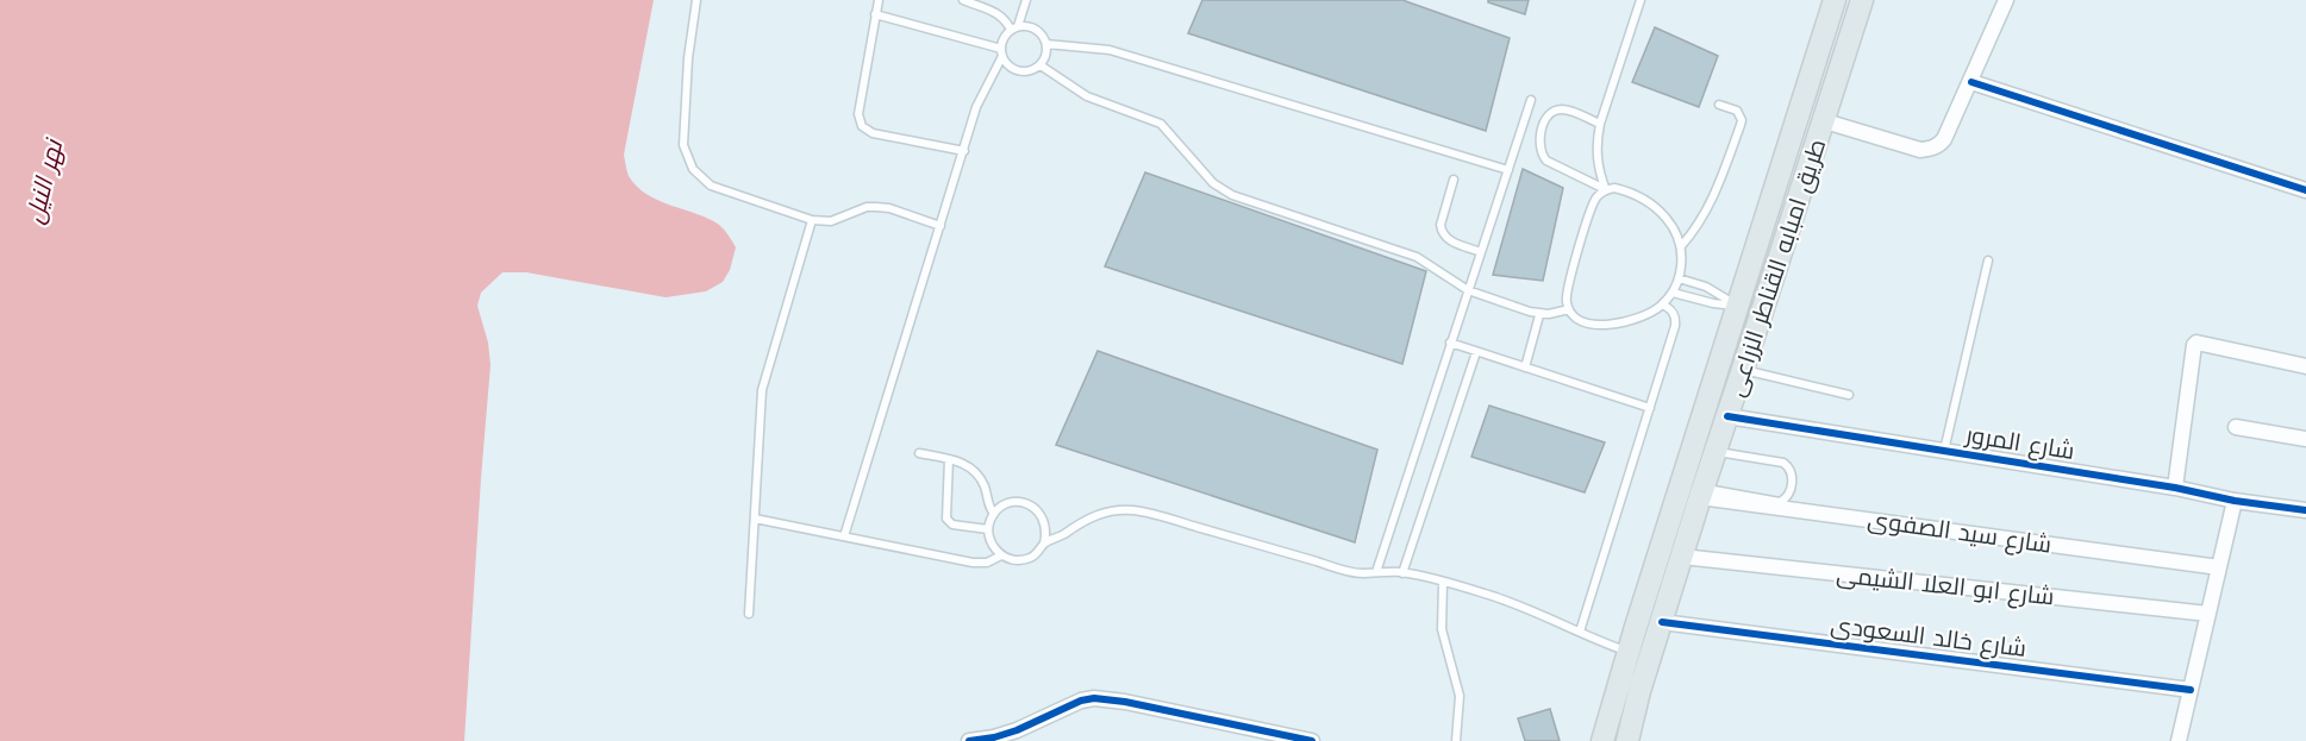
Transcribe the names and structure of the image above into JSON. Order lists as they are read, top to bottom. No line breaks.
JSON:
{"streets":{"main road":["طريق امبابه القناطر الزراعى"],"street":["شارع المرور","شارع سيد الصفوى","شارع ابو العلا الشيمى","شارع خالد السعودى"]},"crossings":[["طريق امبابه القناطر الزراعى","شارع المرور"],["طريق امبابه القناطر الزراعى","شارع سيد الصفوى"],["طريق امبابه القناطر الزراعى","شارع ابو العلا الشيمى"],["طريق امبابه القناطر الزراعى","شارع خالد السعودى"]],"water":["نهر النيل"]}
